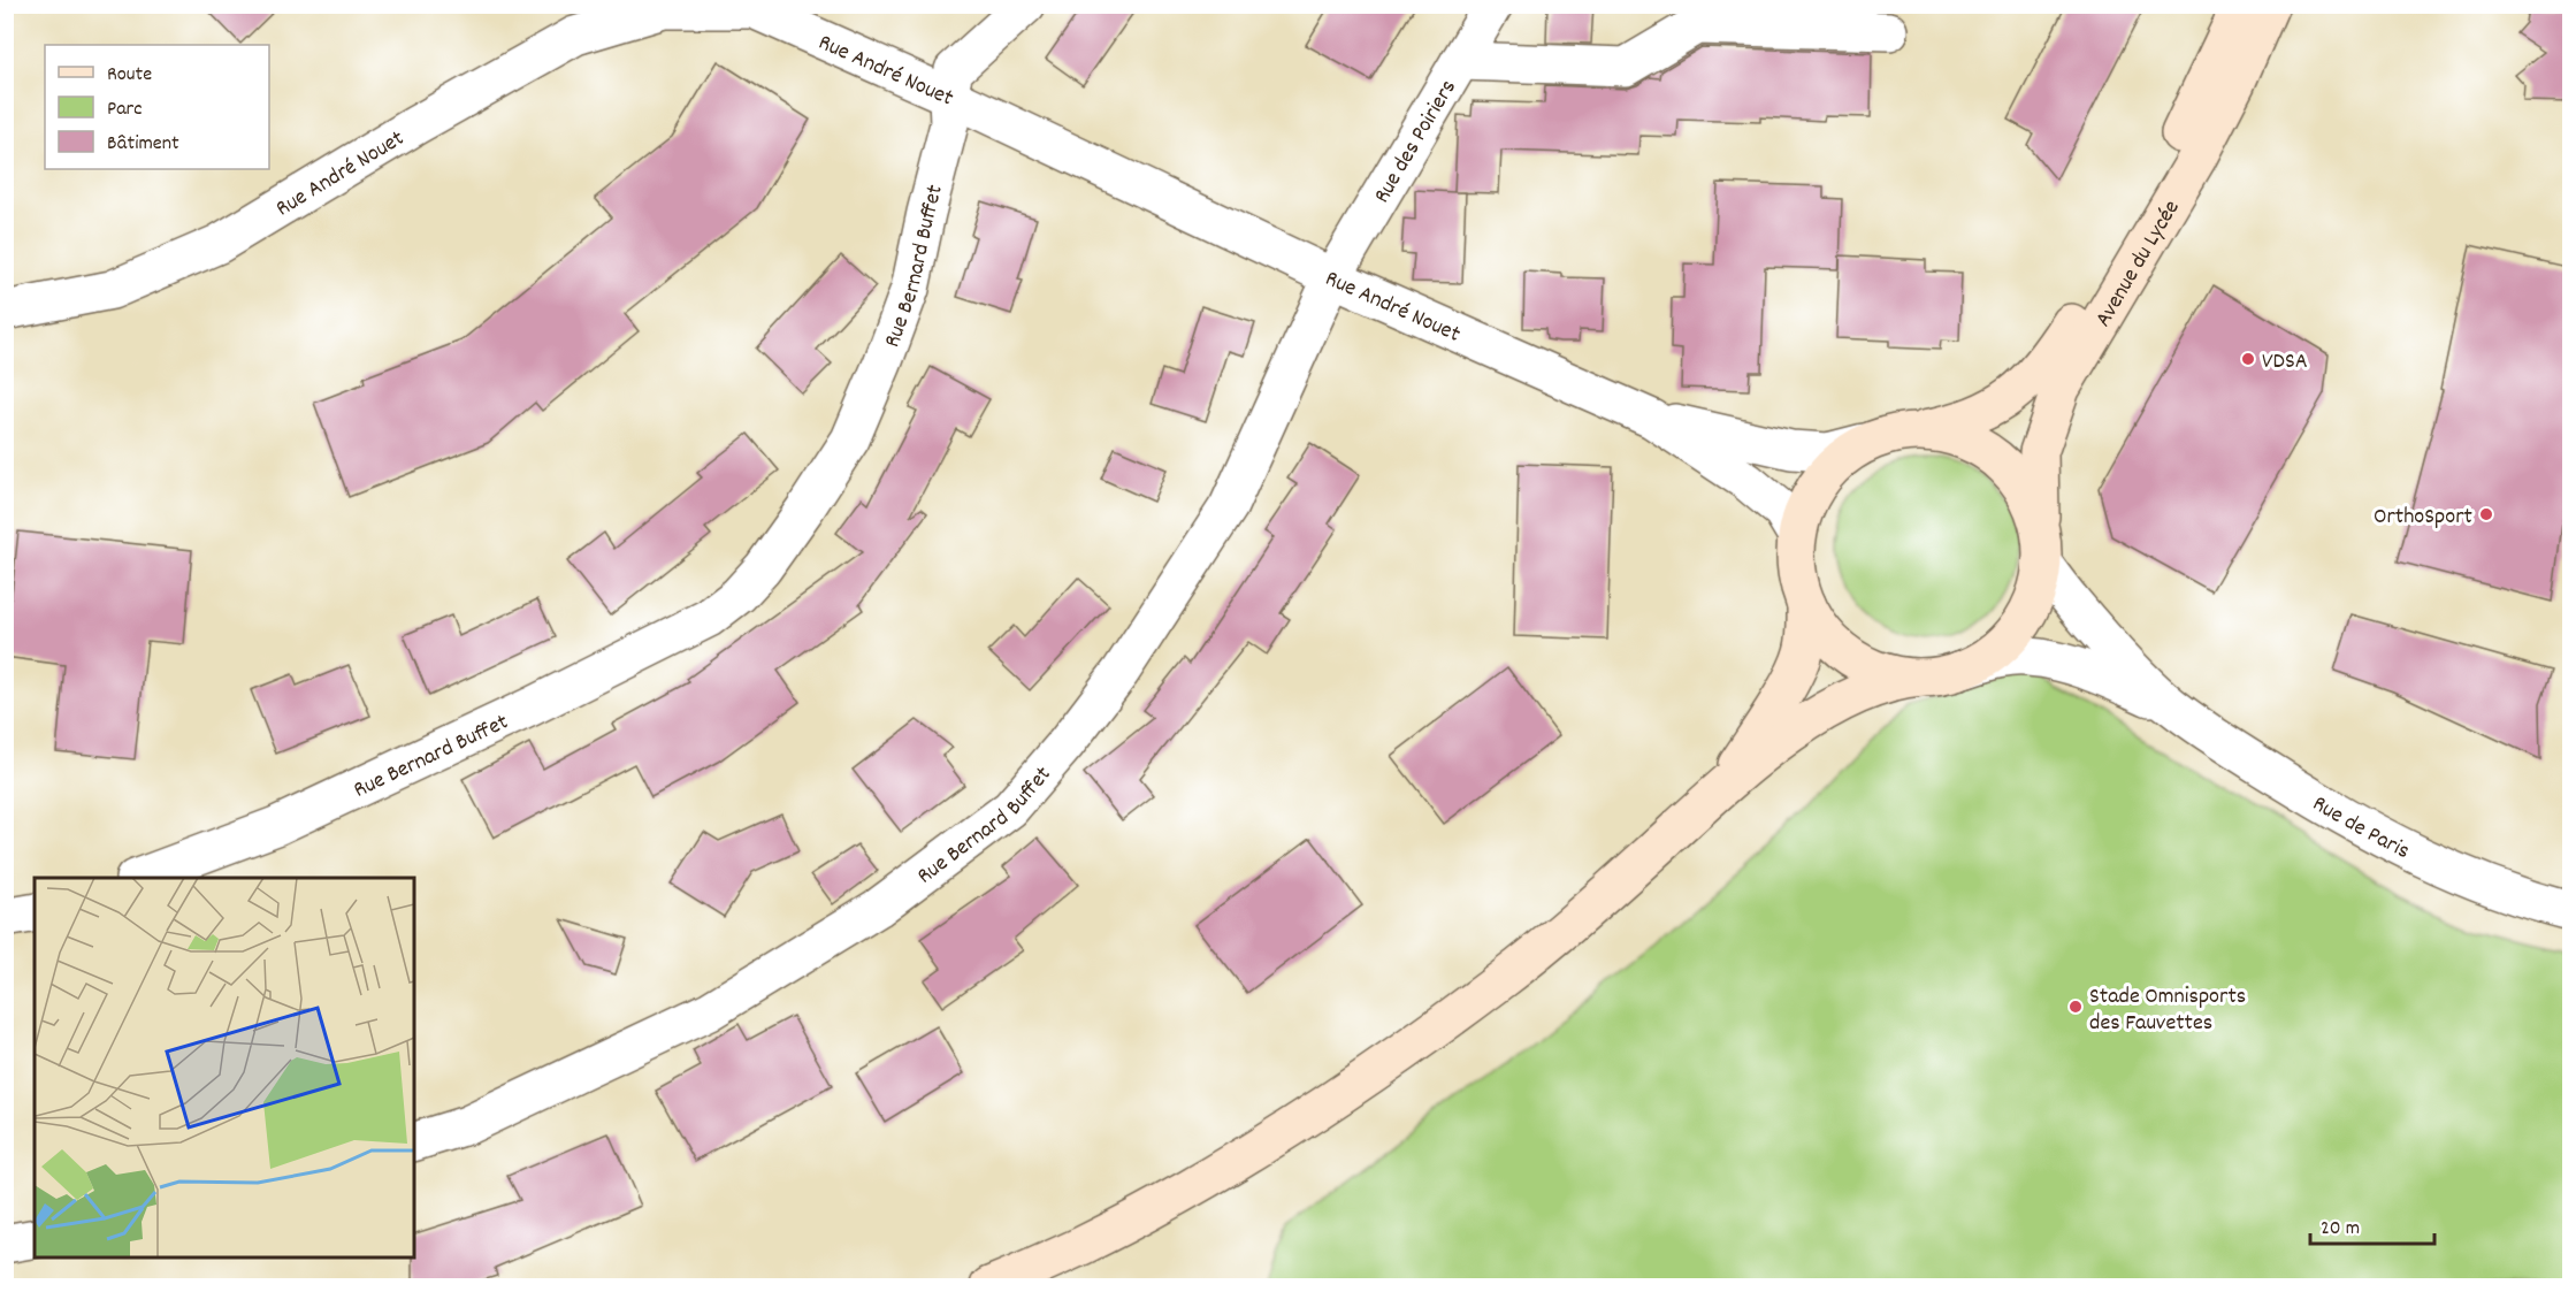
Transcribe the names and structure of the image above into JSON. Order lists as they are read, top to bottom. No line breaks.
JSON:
{"streets":{"main road":["Avenue du Lycée"],"street":["Rue André Nouet","Rue des Poiriers","Rue Bernard Buffet","Rue de Paris"]},"crossings":[["Rue André Nouet","Rue des Poiriers"],["Rue André Nouet","Avenue du Lycée"],["Rue André Nouet","Rue Bernard Buffet"],["Rue André Nouet","Rue de Paris"],["Rue des Poiriers","Rue Bernard Buffet"],["Avenue du Lycée","Rue de Paris"]],"places":["VDSA","OrthoSport","Stade Omnisports des Fauvettes"],"legend":["Route","Parc","Bâtiment"],"scale_bar":"20 m"}
